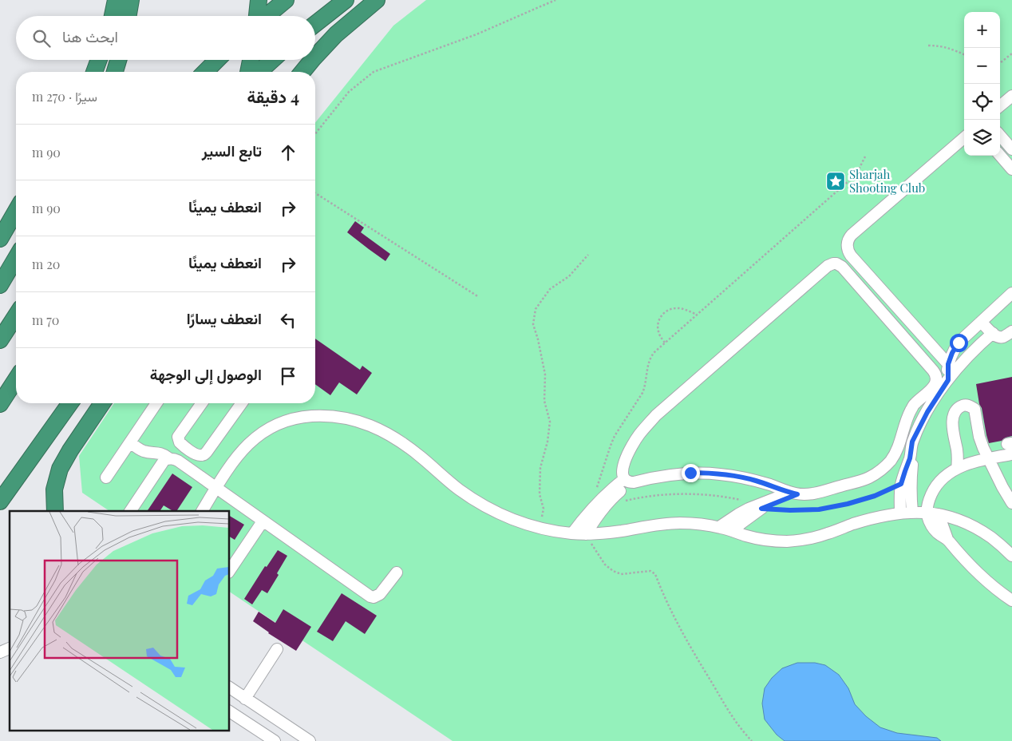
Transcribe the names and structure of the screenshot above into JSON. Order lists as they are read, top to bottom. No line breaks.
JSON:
{"places":{"place":["Sharjah Shooting Club"]},"page":{"map_buttons":["+","−"],"search":"ابحث هنا","heading":["4 دقيقة","سيرًا · 270 m"],"list":[["تابع السير","90 m"],["انعطف يمينًا","90 m"],["انعطف يمينًا","20 m"],["انعطف يسارًا","70 m"],"الوصول إلى الوجهة"]}}
